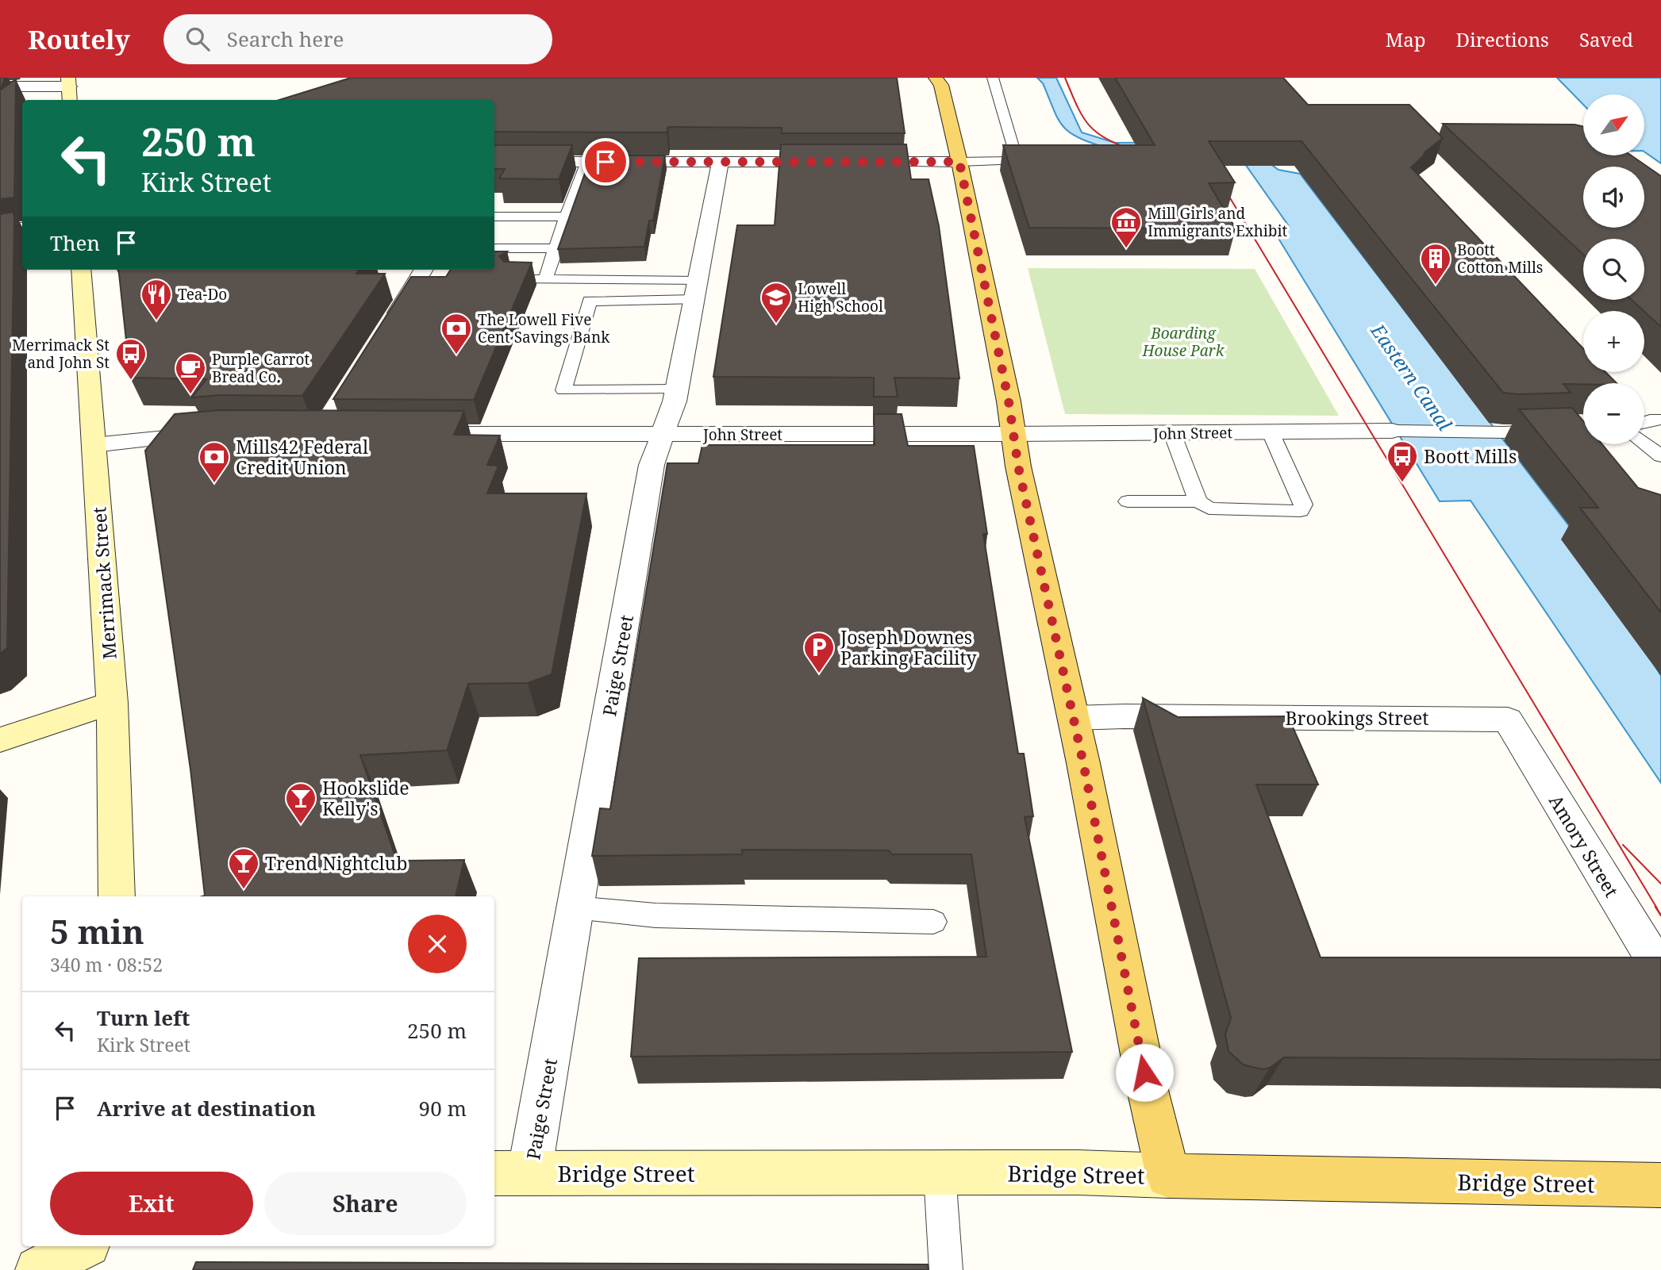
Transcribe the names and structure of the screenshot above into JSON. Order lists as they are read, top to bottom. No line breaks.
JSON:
{"streets":{"main road":["Merrimack Street","Bridge Street"],"street":["John Street","Paige Street","Brookings Street","Amory Street"]},"crossings":[["John Street","Paige Street"],["Paige Street","Bridge Street"],["Brookings Street","Amory Street"]],"water":["Eastern Canal"],"parks":["Boarding House Park"],"places":{"museum":["Mill Girls and Immigrants Exhibit"],"building":["Boott Cotton Mills"],"restaurant":["Tea-Do"],"school or university":["Lowell High School"],"bank":["The Lowell Five Cent Savings Bank","Mills42 Federal Credit Union"],"bus stop":["Merrimack St and John St","Boott Mills"],"cafe":["Purple Carrot Bread Co."],"parking":["Joseph Downes Parking Facility"],"bar":["Hookslide Kelly's","Trend Nightclub"]},"north":"top right","page":{"header":"Routely","search":"Search here","nav":["Map","Directions","Saved"],"map_buttons":["+","−"],"turn":["250 m","Kirk Street"],"then":"Then","heading":["5 min","340 m · 08:52"],"list":[{"name":"Turn left","note":"Kirk Street","value":"250 m"},{"name":"Arrive at destination","value":"90 m"}],"buttons":["Exit","Share"]}}
